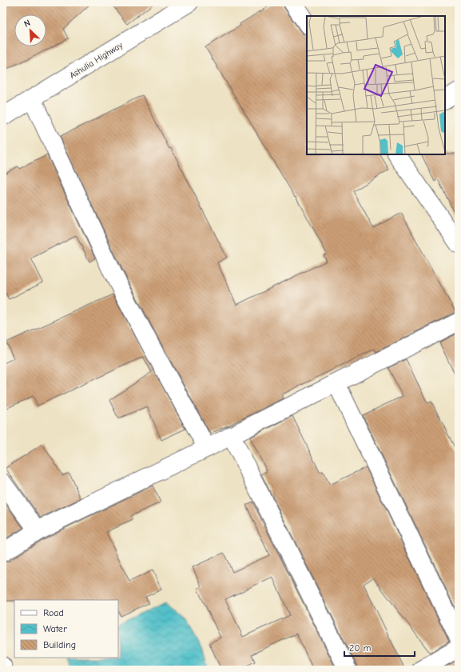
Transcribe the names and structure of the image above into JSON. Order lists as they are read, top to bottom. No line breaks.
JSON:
{"streets":{"main road":["Ashulia Highway"]},"legend":["Road","Water","Building"],"scale_bar":"20 m","north":"top left"}
